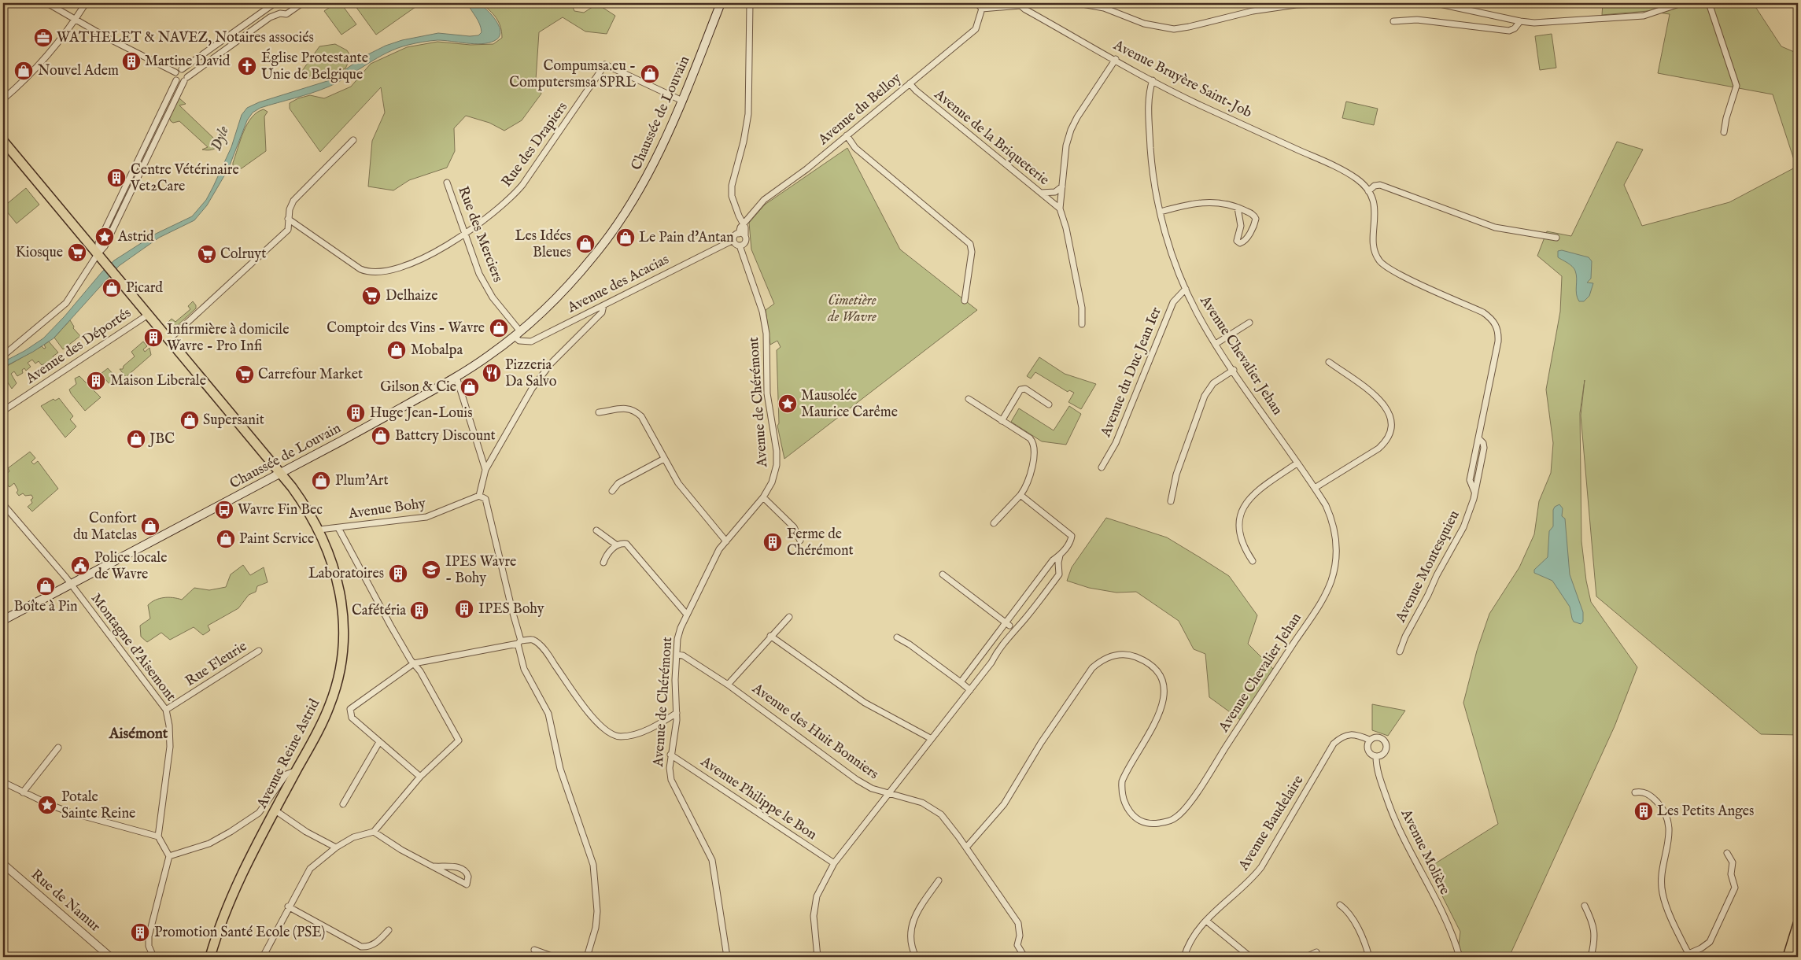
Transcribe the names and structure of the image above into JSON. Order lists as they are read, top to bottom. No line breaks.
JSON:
{"streets":{"main road":["Chaussée de Louvain","Avenue Reine Astrid"],"street":["Avenue Bruyère Saint-Job","Avenue du Belloy","Avenue de la Briqueterie","Rue des Drapiers","Rue des Merciers","Avenue des Acacias","Avenue des Déportés","Avenue Chevalier Jehan","Avenue du Duc Jean Ier","Avenue de Chérémont","Avenue Bohy","Avenue Montesquieu","Montagne d'Aisemont","Rue Fleurie","Avenue des Huit Bonniers","Avenue Philippe le Bon","Avenue Baudelaire","Avenue Molière","Rue de Namur"]},"crossings":[["Avenue Bruyère Saint-Job","Avenue Chevalier Jehan"],["Avenue Bruyère Saint-Job","Avenue Montesquieu"],["Avenue du Belloy","Avenue de la Briqueterie"],["Chaussée de Louvain","Rue des Drapiers"],["Chaussée de Louvain","Rue des Merciers"],["Chaussée de Louvain","Avenue des Acacias"],["Chaussée de Louvain","Montagne d'Aisemont"],["Chaussée de Louvain","Avenue Reine Astrid"],["Rue des Drapiers","Rue des Merciers"],["Rue des Merciers","Avenue des Acacias"],["Avenue des Acacias","Avenue de Chérémont"],["Avenue des Déportés","Avenue Reine Astrid"],["Avenue Chevalier Jehan","Avenue du Duc Jean Ier"],["Avenue Chevalier Jehan","Avenue des Huit Bonniers"],["Avenue de Chérémont","Avenue des Huit Bonniers"],["Avenue de Chérémont","Avenue Philippe le Bon"],["Avenue Bohy","Avenue Reine Astrid"],["Montagne d'Aisemont","Rue Fleurie"],["Avenue Baudelaire","Avenue Molière"]],"districts":["Aisémont"],"water":["Dyle"],"parks":["Cimetière de Wavre"],"places":{"office":["WATHELET & NAVEZ, Notaires associés"],"building":["Martine David","Centre Vétérinaire Vet2Care","Infirmière à domicile Wavre - Pro Infi","Maison Liberale","Huge Jean-Louis","Ferme de Chérémont","Laboratoires","IPES Bohy","Cafétéria","Les Petits Anges","Promotion Santé Ecole (PSE)"],"church":["Église Protestante Unie de Belgique"],"shop":["Nouvel Adem","Compumsa.eu - Computersmsa SPRL","Le Pain d'Antan","Les Idées Bleues","Picard","Comptoir des Vins - Wavre","Mobalpa","Gilson & Cie","Supersanit","Battery Discount","JBC","Plum'Art","Confort du Matelas","Paint Service","Boîte à Pin"],"place":["Astrid","Mausolée Maurice Carême","Potale Sainte Reine"],"supermarket":["Kiosque","Colruyt","Delhaize","Carrefour Market"],"restaurant":["Pizzeria Da Salvo"],"bus stop":["Wavre Fin Bec"],"public building":["Police locale de Wavre"],"school or university":["IPES Wavre - Bohy"]}}
